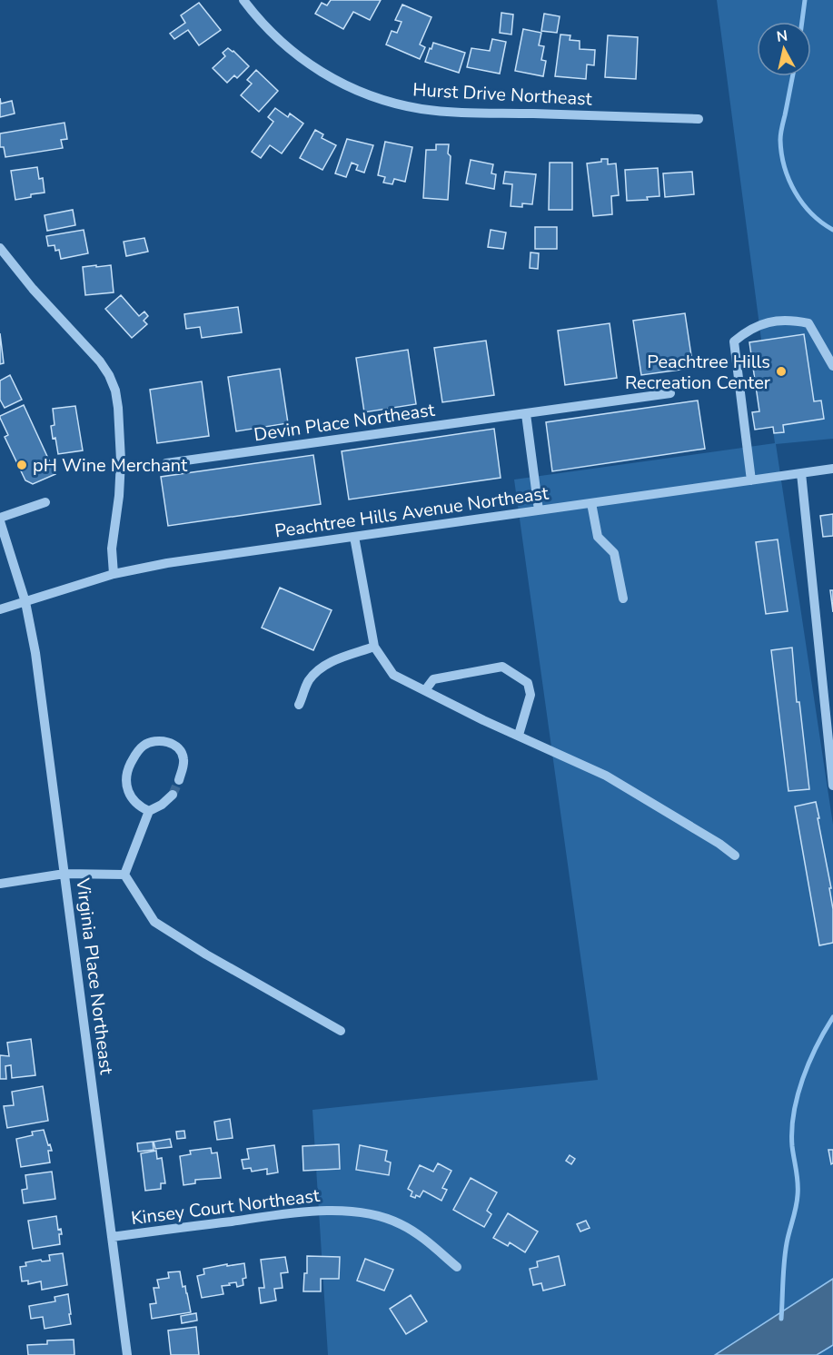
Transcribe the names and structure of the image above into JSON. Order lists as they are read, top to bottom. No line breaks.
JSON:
{"streets":{"street":["Hurst Drive Northeast","Devin Place Northeast","Peachtree Hills Avenue Northeast","Virginia Place Northeast","Kinsey Court Northeast"]},"crossings":[["Peachtree Hills Avenue Northeast","Virginia Place Northeast"],["Virginia Place Northeast","Kinsey Court Northeast"]],"places":["Peachtree Hills Recreation Center","pH Wine Merchant"],"north":"top"}
